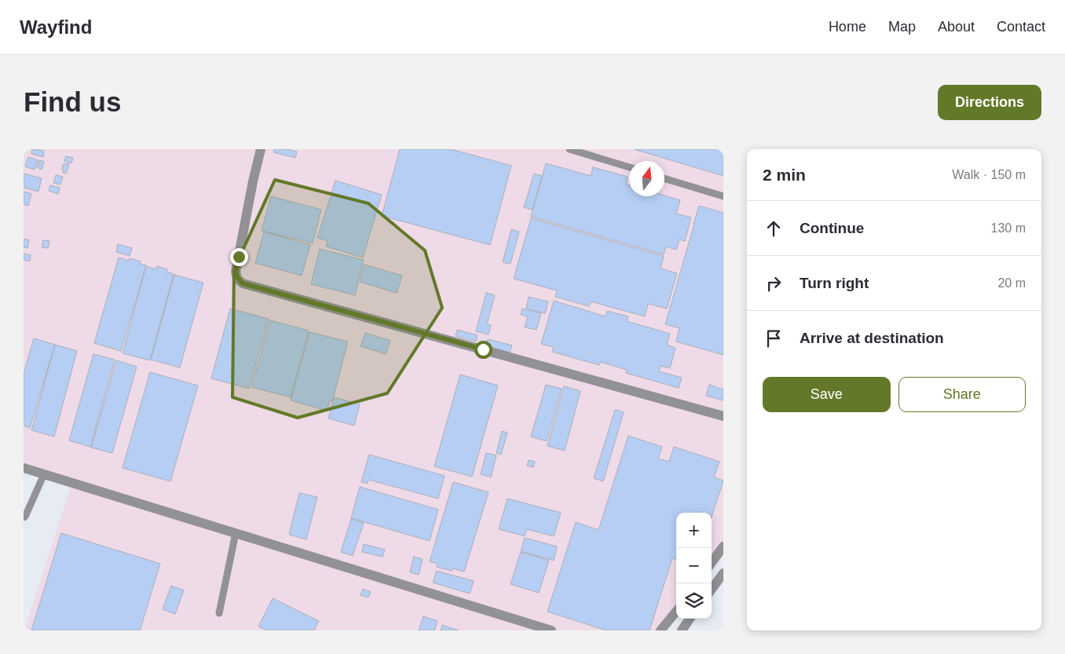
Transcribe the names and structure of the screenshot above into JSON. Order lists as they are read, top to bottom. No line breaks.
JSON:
{"north":"top","page":{"header":"Wayfind","nav":["Home","Map","About","Contact"],"buttons":["Directions",["Save","Share"]],"title":"Find us","heading":["2 min","Walk · 150 m"],"list":[["Continue","130 m"],["Turn right","20 m"],"Arrive at destination"],"map_buttons":["+","−"]}}
